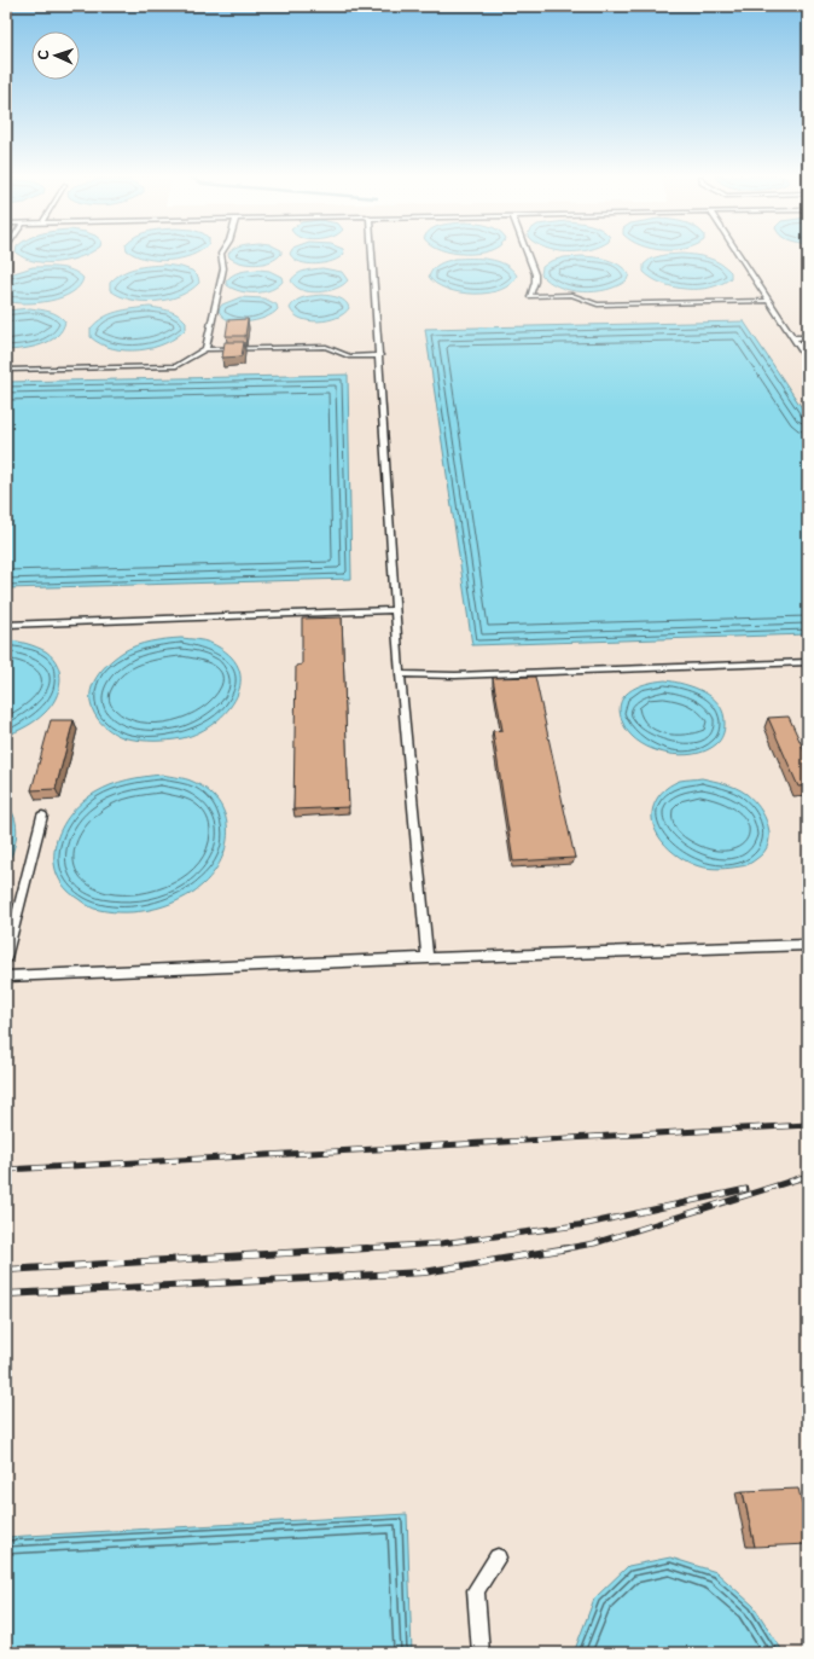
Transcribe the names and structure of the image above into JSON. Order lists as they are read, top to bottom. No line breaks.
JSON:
{"north":"left"}
